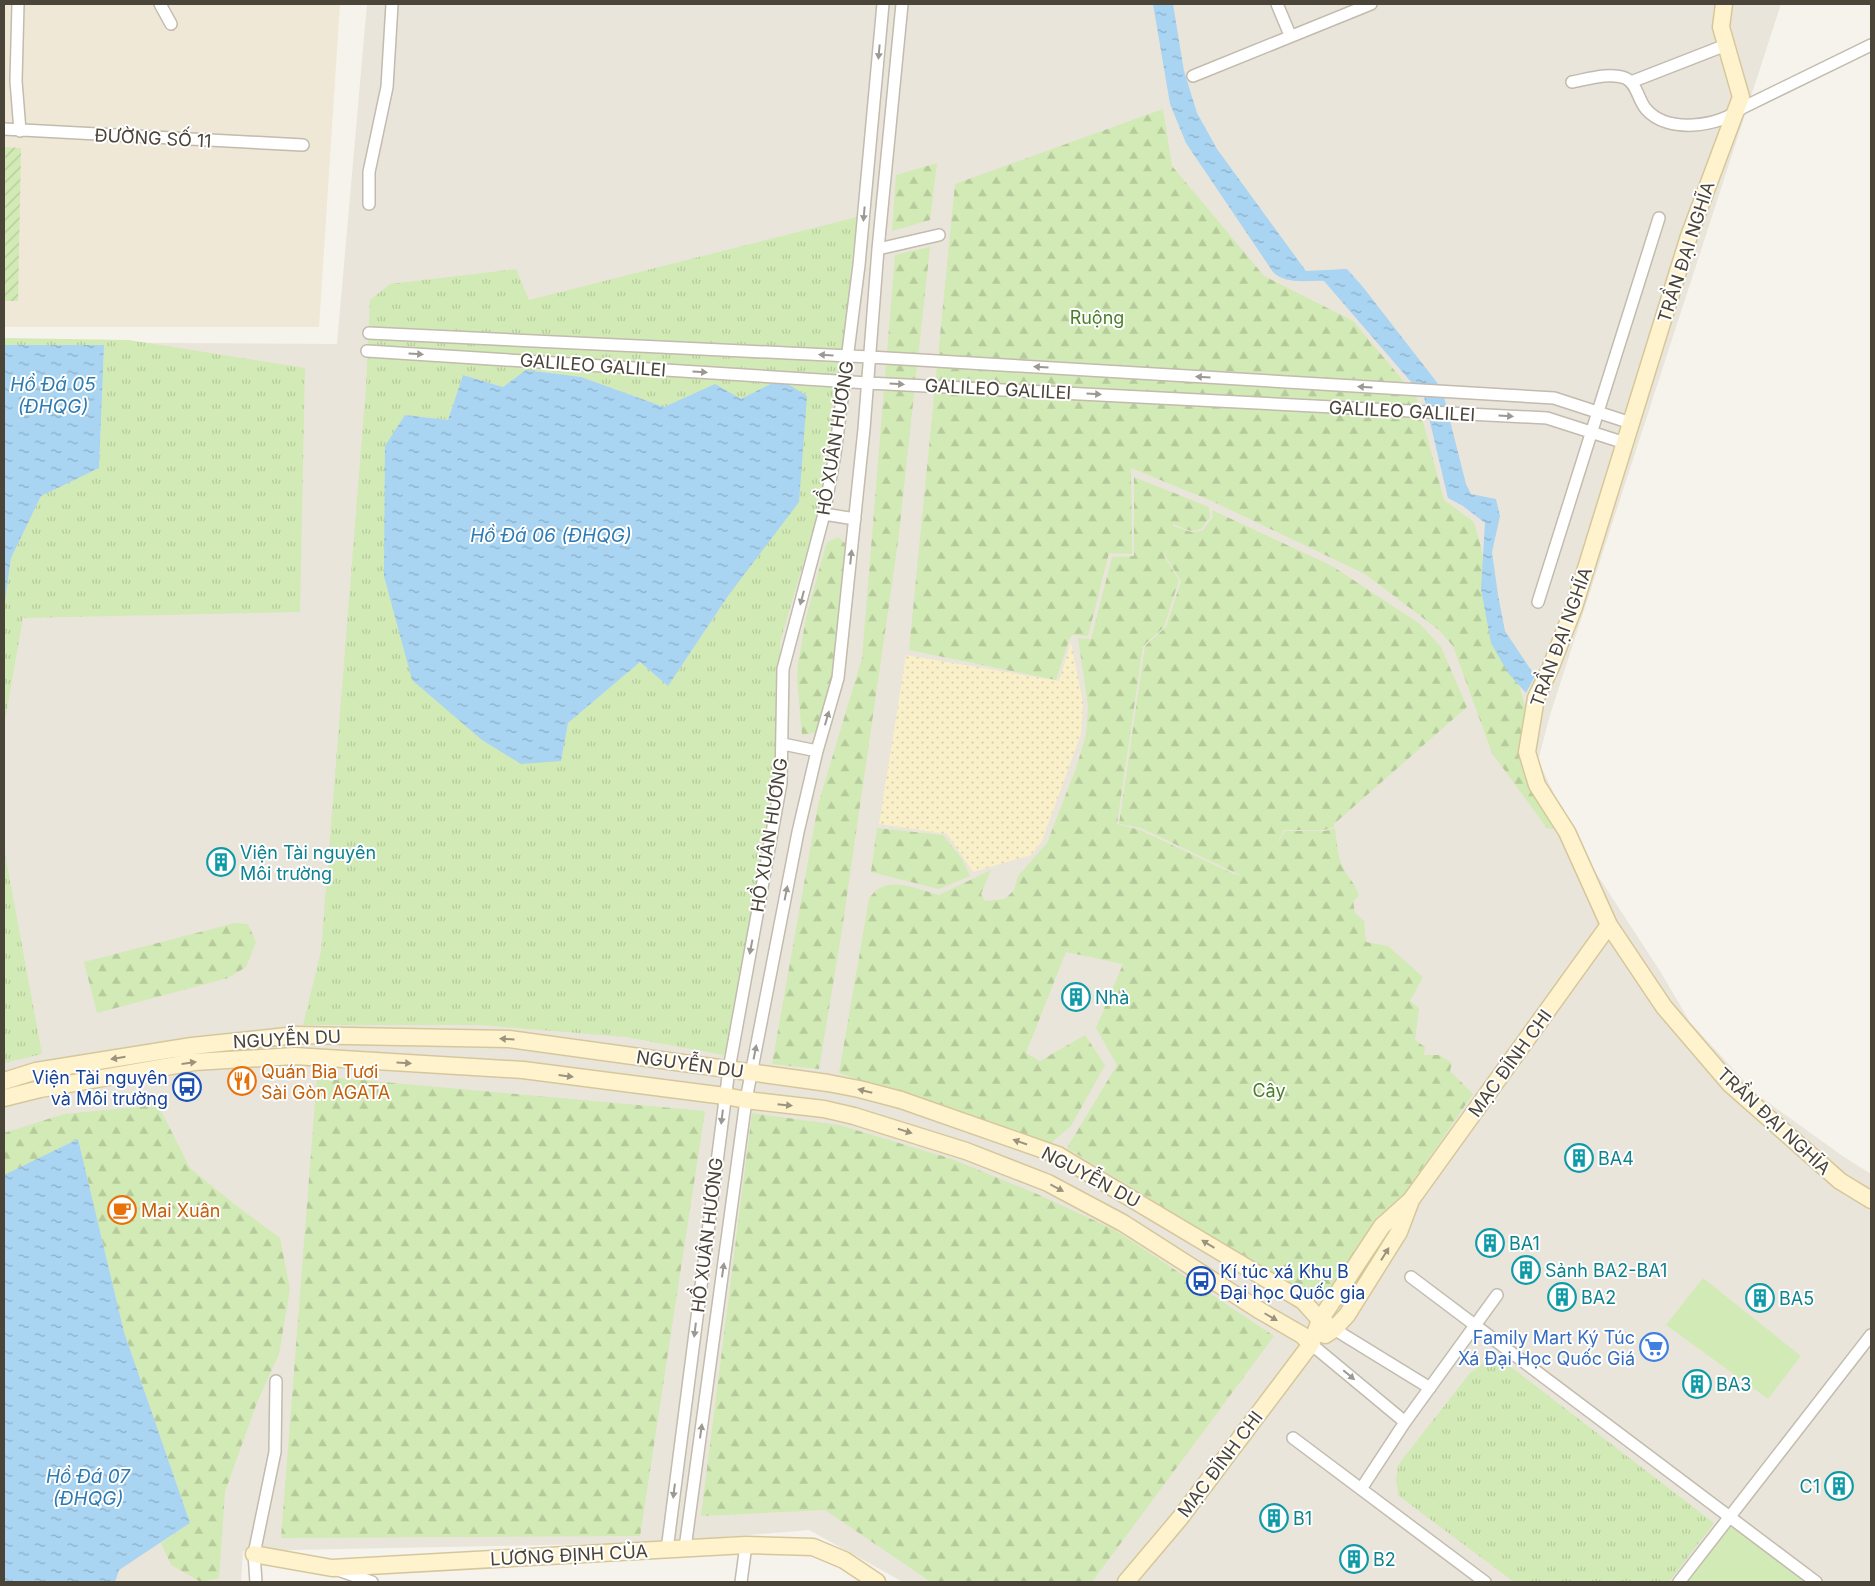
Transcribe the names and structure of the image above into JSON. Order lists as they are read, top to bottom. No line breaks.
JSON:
{"streets":{"street":["ĐƯỜNG SỐ 11","TRẦN ĐẠI NGHĨA","GALILEO GALILEI","HỒ XUÂN HƯƠNG","NGUYỄN DU","MẠC ĐĨNH CHI","LƯƠNG ĐỊNH CỦA"]},"crossings":[["TRẦN ĐẠI NGHĨA","GALILEO GALILEI"],["TRẦN ĐẠI NGHĨA","MẠC ĐĨNH CHI"],["GALILEO GALILEI","HỒ XUÂN HƯƠNG"],["HỒ XUÂN HƯƠNG","NGUYỄN DU"],["HỒ XUÂN HƯƠNG","LƯƠNG ĐỊNH CỦA"],["NGUYỄN DU","MẠC ĐĨNH CHI"]],"water":["Hồ Đá 05 (ĐHQG)","Hồ Đá 06 (ĐHQG)","Hồ Đá 07 (ĐHQG)"],"parks":["Ruộng","Cây"],"places":{"building":["Viện Tài nguyên Môi trường","Nhà","BA4","BA1","Sảnh BA2-BA1","BA2","BA5","BA3","C1","B1","B2"],"restaurant":["Quán Bia Tươi Sài Gòn AGATA"],"bus stop":["Viện Tài nguyên và Môi trường","Kí túc xá Khu B Đại học Quốc gia"],"cafe":["Mai Xuân"],"supermarket":["Family Mart Ký Túc Xá Đại Học Quốc Giá"]}}
